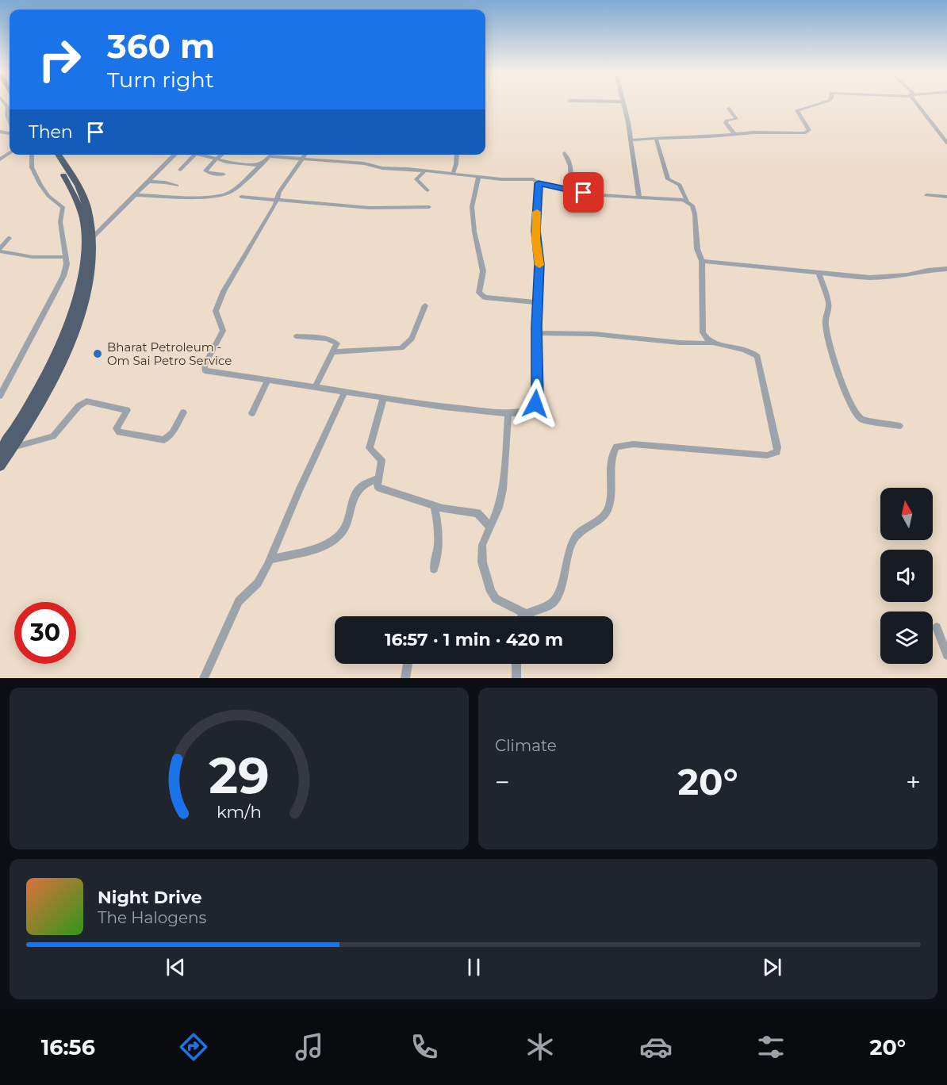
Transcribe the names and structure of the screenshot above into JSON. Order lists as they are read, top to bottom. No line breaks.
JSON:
{"places":["Bharat Petroleum - Om Sai Petro Service"],"north":"top","page":{"turn":["360 m","Turn right"],"then":"Then","limit":"30","trip":"16:57 · 1 min · 420 m","tile":"Climate","heat":["−","20°","+"],"song":["Night Drive","The Halogens"],"tabs":["16:56","20°"],"gauge":["29","km/h"]}}
